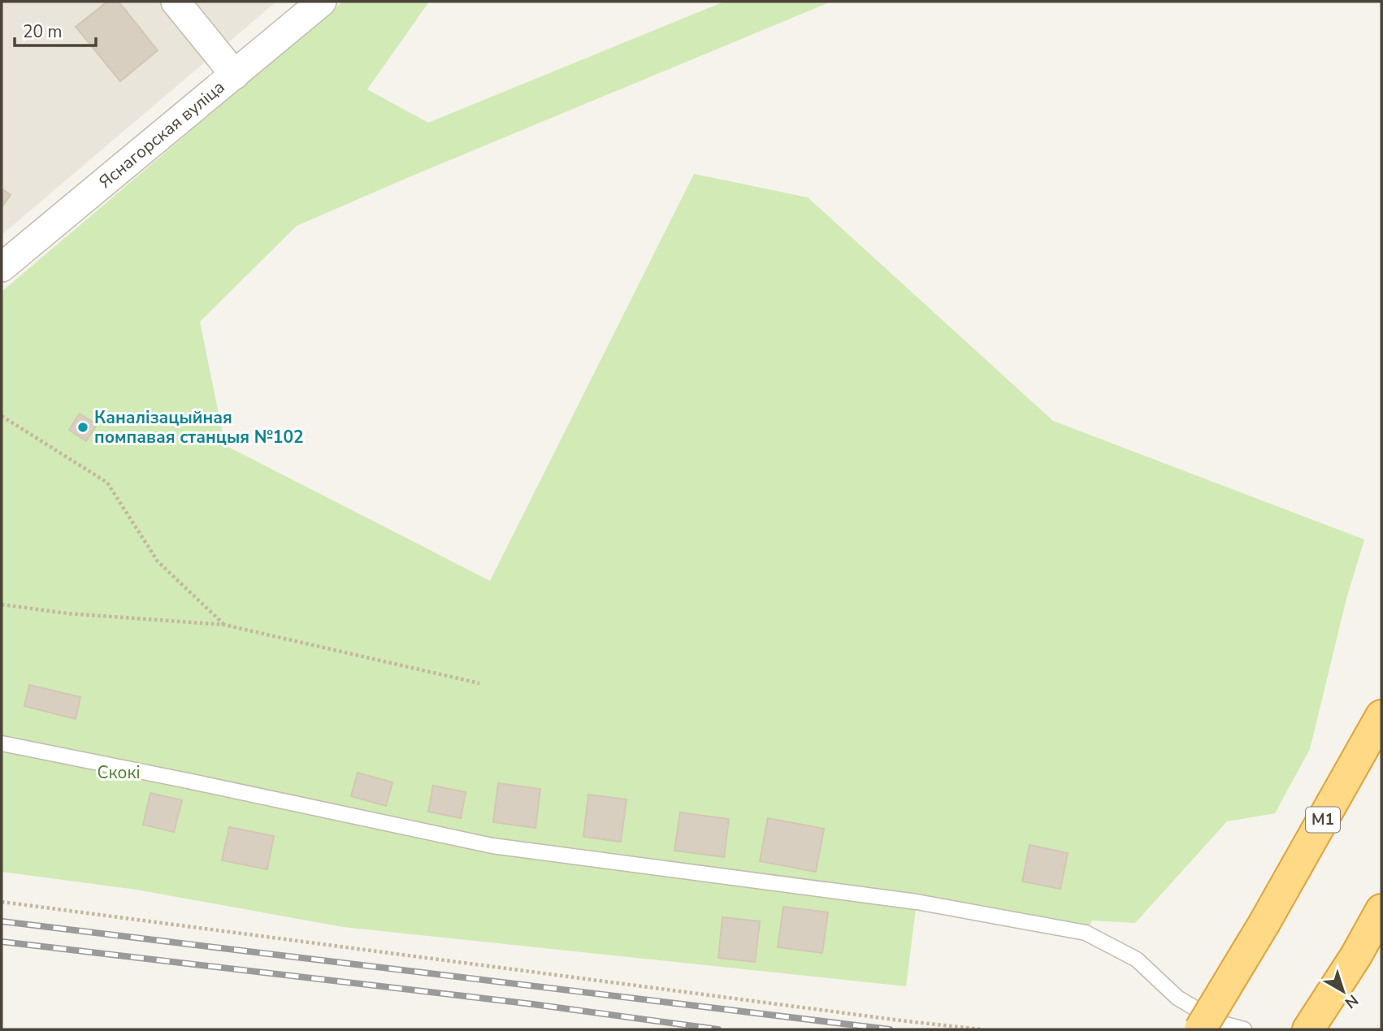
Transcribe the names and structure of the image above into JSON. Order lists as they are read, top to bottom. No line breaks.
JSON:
{"streets":{"highway":["М1"],"street":["Яснагорская вуліца"]},"parks":["Скокі"],"places":["Каналізацыйная помпавая станцыя №102"],"scale_bar":"20 m","north":"bottom right"}
